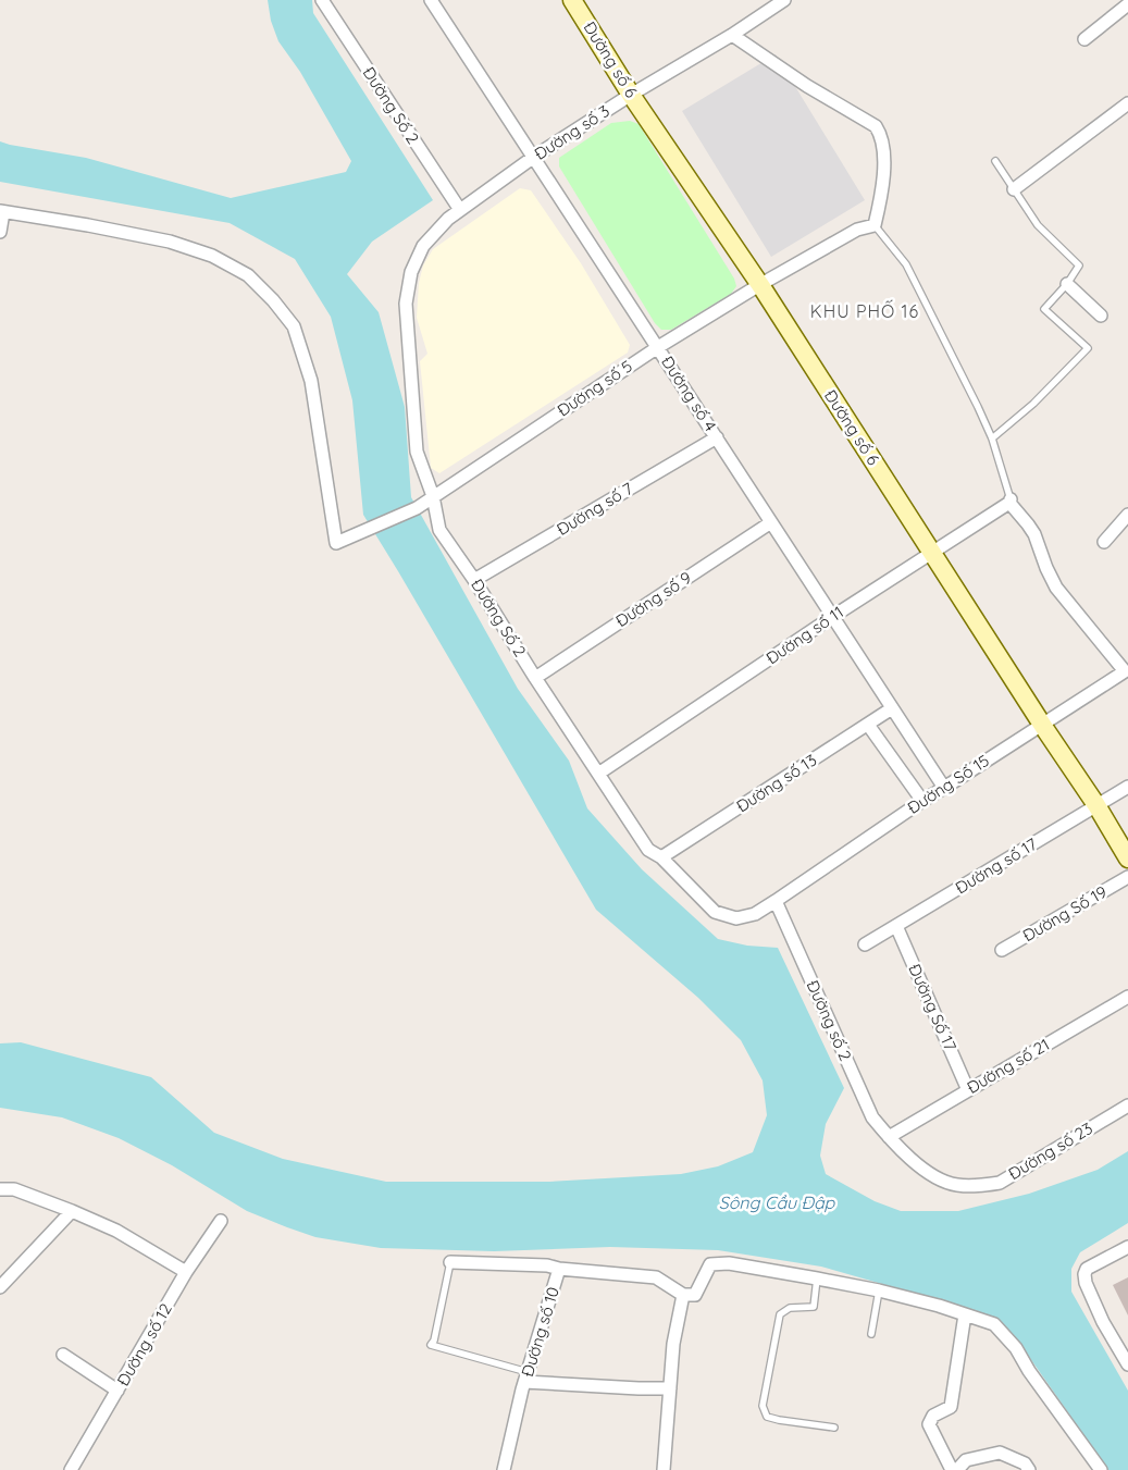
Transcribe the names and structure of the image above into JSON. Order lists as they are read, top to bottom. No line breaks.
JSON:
{"streets":{"street":["Đường số 6","Đường Số 2","Đường số 3","Đường số 5","Đường số 4","Đường số 7","Đường số 9","Đường số 11","Đường số 13","Đường Số 15","Đường số 17","Đường Số 19","Đường Số 17","Đường số 2","Đường số 21","Đường số 23","Đường số 10","Đường số 12"]},"crossings":[["Đường số 6","Đường số 3"],["Đường số 6","Đường số 5"],["Đường số 6","Đường số 11"],["Đường số 6","Đường Số 15"],["Đường số 6","Đường số 17"],["Đường Số 2","Đường số 3"],["Đường Số 2","Đường số 5"],["Đường Số 2","Đường số 7"],["Đường Số 2","Đường số 9"],["Đường Số 2","Đường số 11"],["Đường Số 2","Đường số 13"],["Đường Số 2","Đường Số 15"],["Đường Số 2","Đường số 2"],["Đường số 3","Đường số 4"],["Đường số 5","Đường số 4"],["Đường số 4","Đường số 7"],["Đường số 4","Đường số 9"],["Đường số 4","Đường số 11"],["Đường số 4","Đường số 13"],["Đường số 4","Đường Số 15"],["Đường số 11","Đường Số 15"],["Đường Số 15","Đường số 2"],["Đường số 17","Đường Số 17"],["Đường Số 17","Đường số 21"],["Đường số 2","Đường số 21"],["Đường số 2","Đường số 23"],["Đường số 21","Đường số 23"]],"districts":["KHU PHỐ 16"],"water":["Sông Cầu Đập"]}
